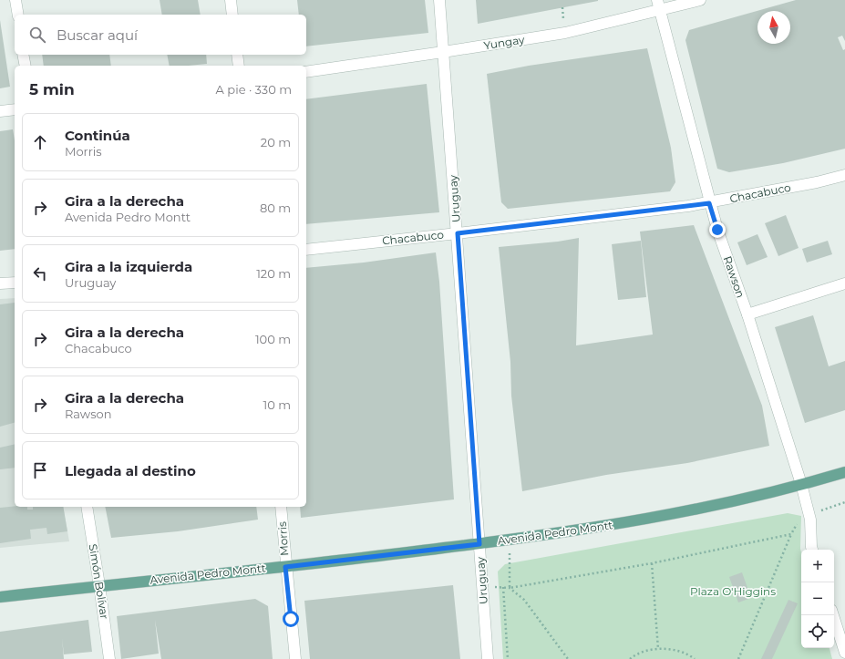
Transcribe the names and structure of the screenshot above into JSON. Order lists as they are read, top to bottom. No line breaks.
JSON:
{"streets":{"main road":["Avenida Pedro Montt"],"street":["Yungay","Chacabuco","Uruguay","Rawson","Morris","Simón Bolívar"]},"crossings":[["Yungay","Uruguay"],["Yungay","Rawson"],["Chacabuco","Uruguay"],["Chacabuco","Rawson"],["Uruguay","Avenida Pedro Montt"],["Rawson","Avenida Pedro Montt"],["Avenida Pedro Montt","Morris"],["Avenida Pedro Montt","Simón Bolívar"]],"parks":["Plaza O'Higgins"],"north":"top","page":{"search":"Buscar aquí","heading":["5 min","A pie · 330 m"],"list":[["Continúa","Morris","20 m"],["Gira a la derecha","Avenida Pedro Montt","80 m"],["Gira a la izquierda","Uruguay","120 m"],["Gira a la derecha","Chacabuco","100 m"],["Gira a la derecha","Rawson","10 m"],"Llegada al destino"],"map_buttons":["+","−"]}}
